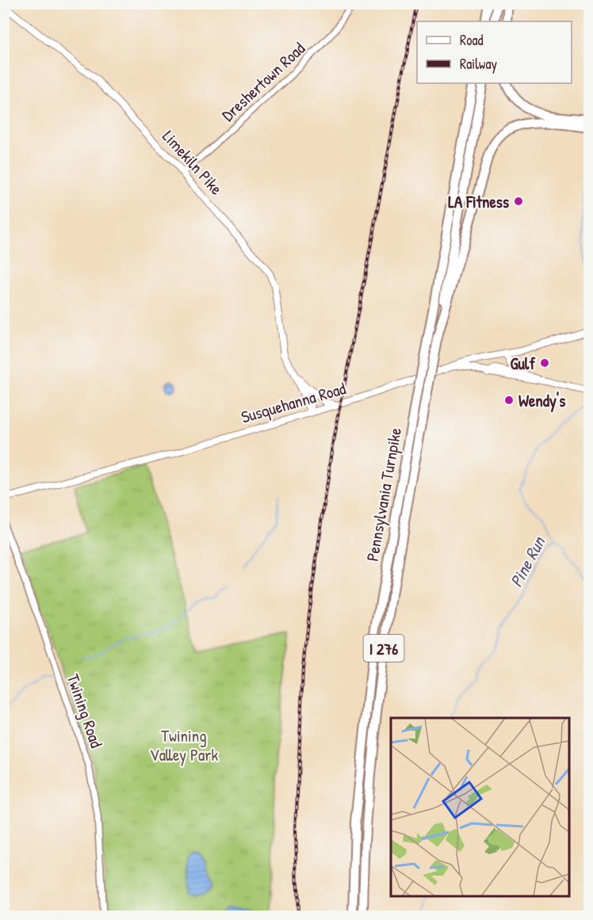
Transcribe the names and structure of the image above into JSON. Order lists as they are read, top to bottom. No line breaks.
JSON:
{"streets":{"highway":["Pennsylvania Turnpike","I 276"],"main road":["Limekiln Pike","Susquehanna Road"],"street":["Dreshertown Road","Twining Road"]},"crossings":[["Dreshertown Road","Limekiln Pike"],["Limekiln Pike","Susquehanna Road"]],"water":["Pine Run"],"parks":["Twining Valley Park"],"places":["LA Fitness","Gulf","Wendy's"],"legend":["Road","Railway"]}
